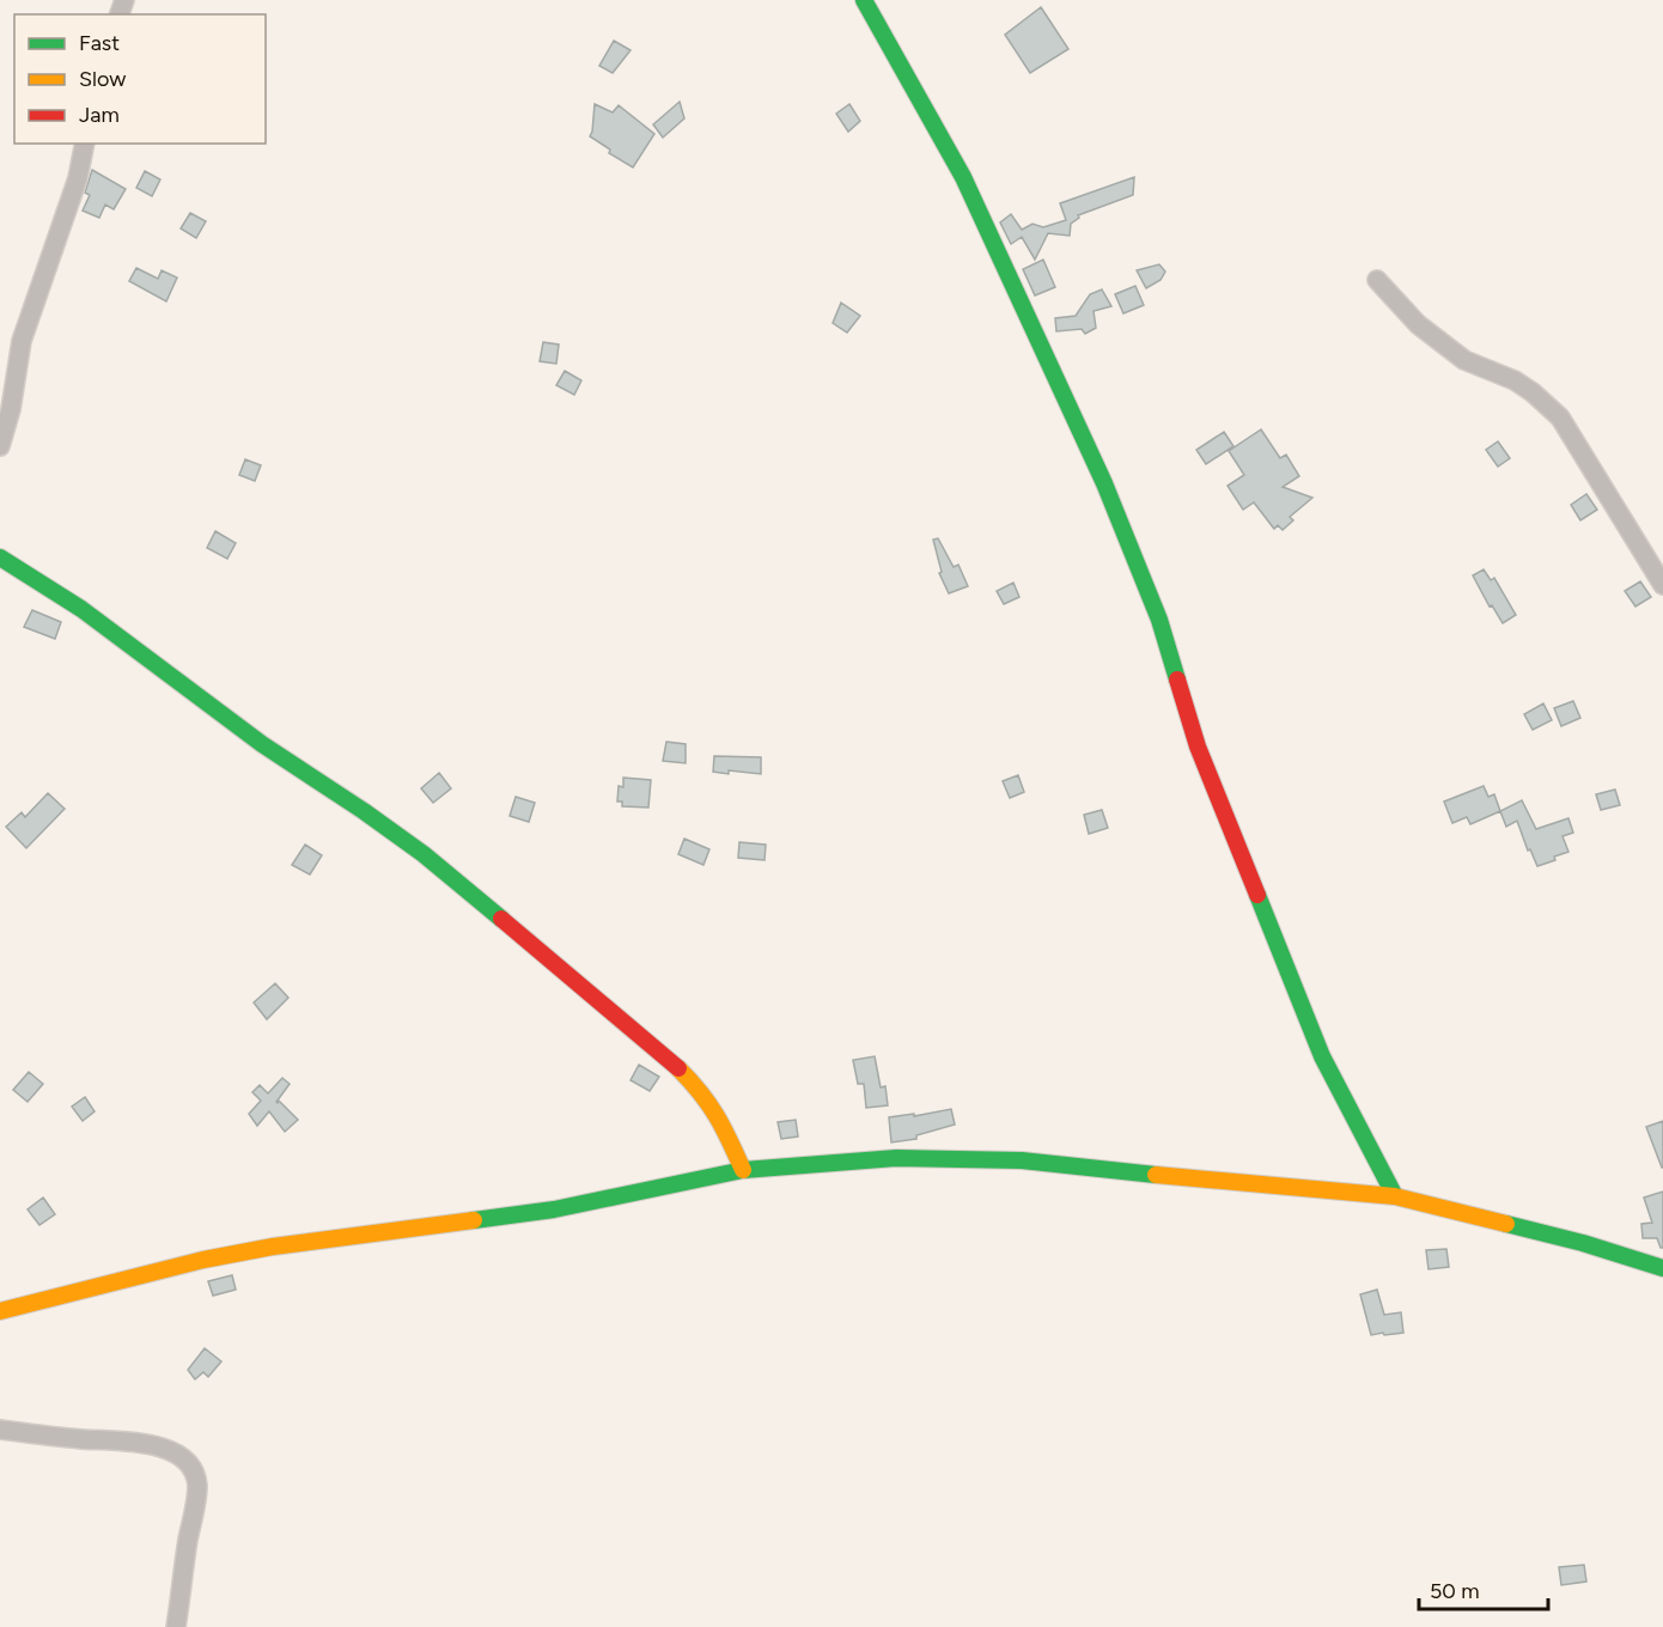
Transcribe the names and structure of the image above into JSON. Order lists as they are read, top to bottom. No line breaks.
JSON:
{"legend":["Fast","Slow","Jam"],"scale_bar":"50 m"}
